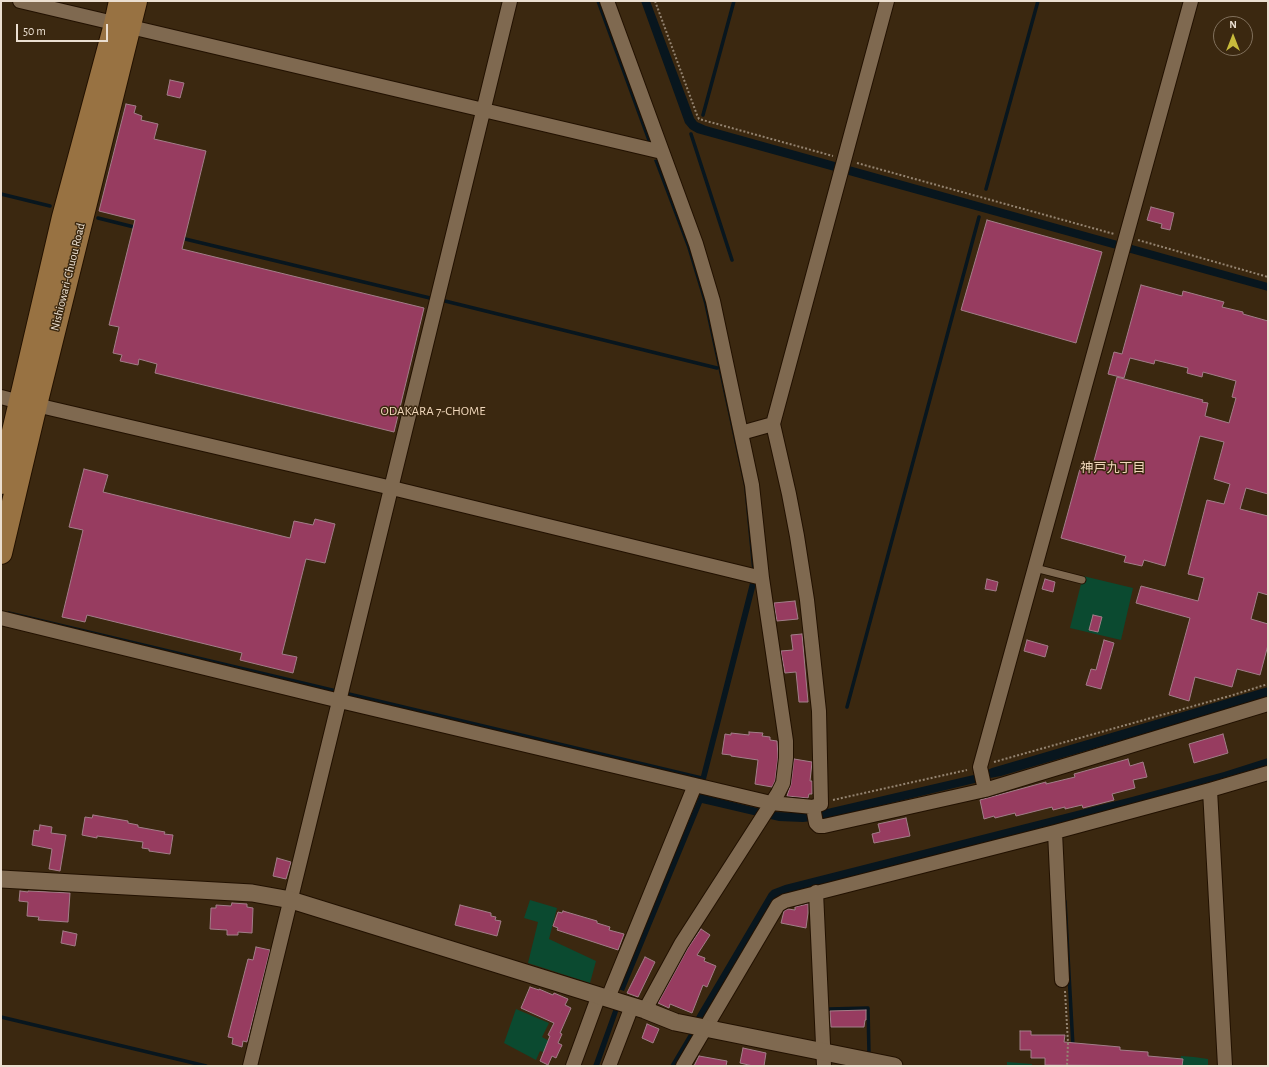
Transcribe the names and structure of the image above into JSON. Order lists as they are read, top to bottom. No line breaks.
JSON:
{"streets":{"main road":["Nishiowari-Chuou Road"]},"districts":["ODAKARA 7-CHOME","神戸九丁目"],"scale_bar":"50 m","north":"top"}
